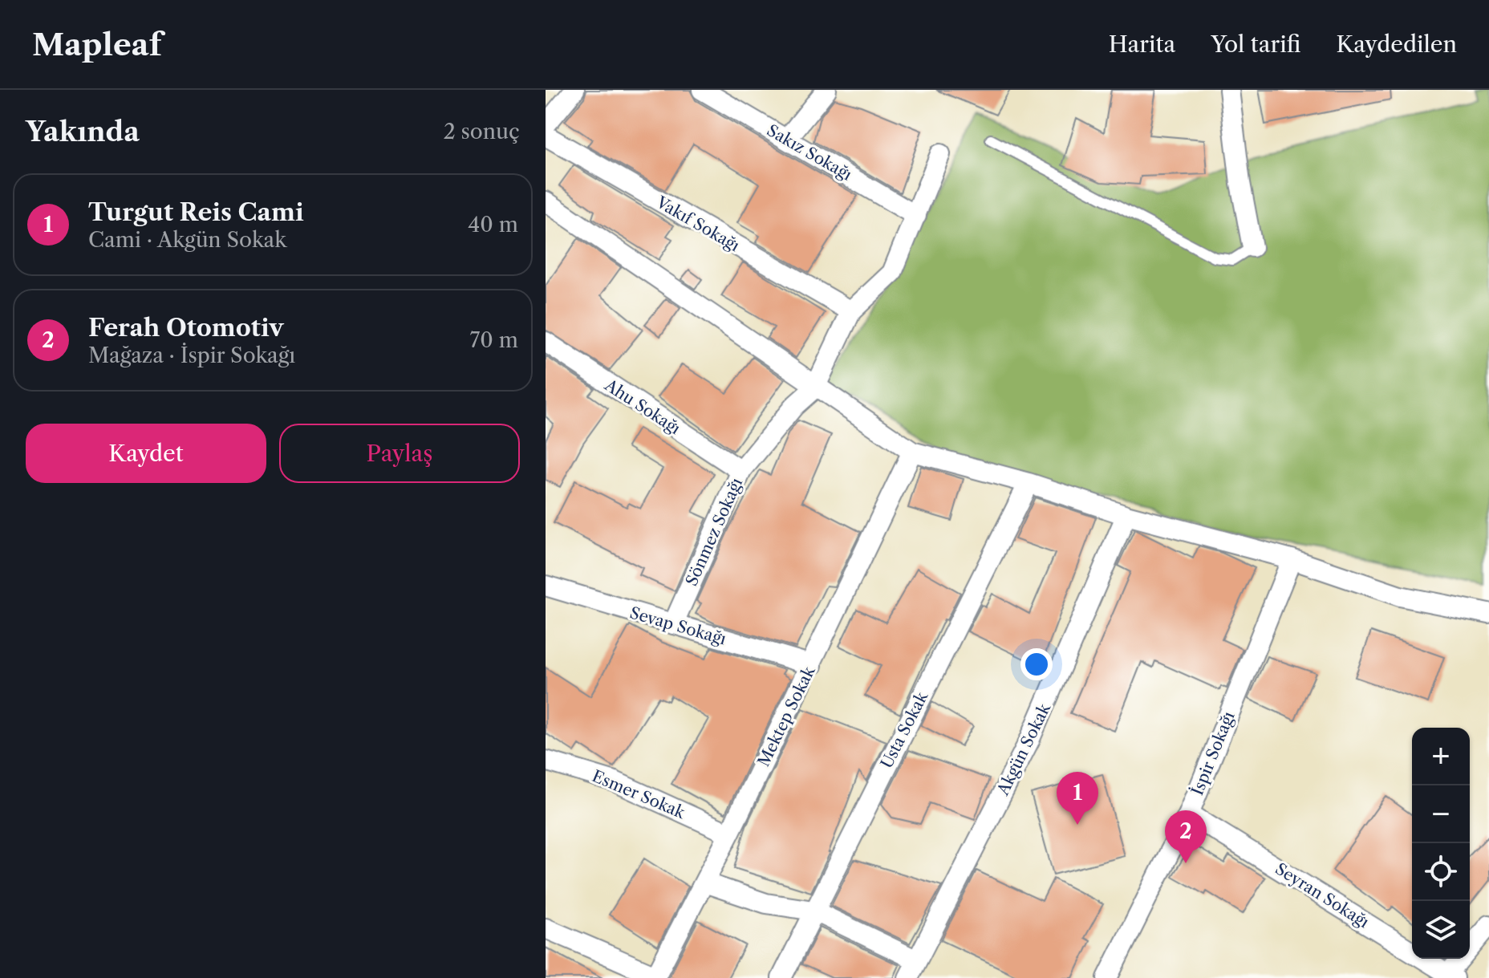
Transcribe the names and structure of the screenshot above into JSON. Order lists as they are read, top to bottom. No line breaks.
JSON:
{"streets":{"street":["Sakız Sokağı","Vakıf Sokağı","Ahu Sokağı","Sönmez Sokağı","Sevap Sokağı","Mektep Sokak","Usta Sokak","Akgün Sokak","İspir Sokağı","Esmer Sokak","Seyran Sokağı"]},"crossings":[["Sakız Sokağı","Sönmez Sokağı"],["Vakıf Sokağı","Sönmez Sokağı"],["Ahu Sokağı","Sönmez Sokağı"],["Sönmez Sokağı","Sevap Sokağı"],["Sevap Sokağı","Mektep Sokak"],["Mektep Sokak","Esmer Sokak"],["İspir Sokağı","Seyran Sokağı"]],"page":{"header":"Mapleaf","nav":["Harita","Yol tarifi","Kaydedilen"],"heading":["Yakında","2 sonuç"],"list":[{"mark":"1","name":"Turgut Reis Cami","note":"Cami · Akgün Sokak","value":"40 m"},{"mark":"2","name":"Ferah Otomotiv","note":"Mağaza · İspir Sokağı","value":"70 m"}],"buttons":["Kaydet","Paylaş"],"map_buttons":["+","−"],"pins":["1","2"]}}
